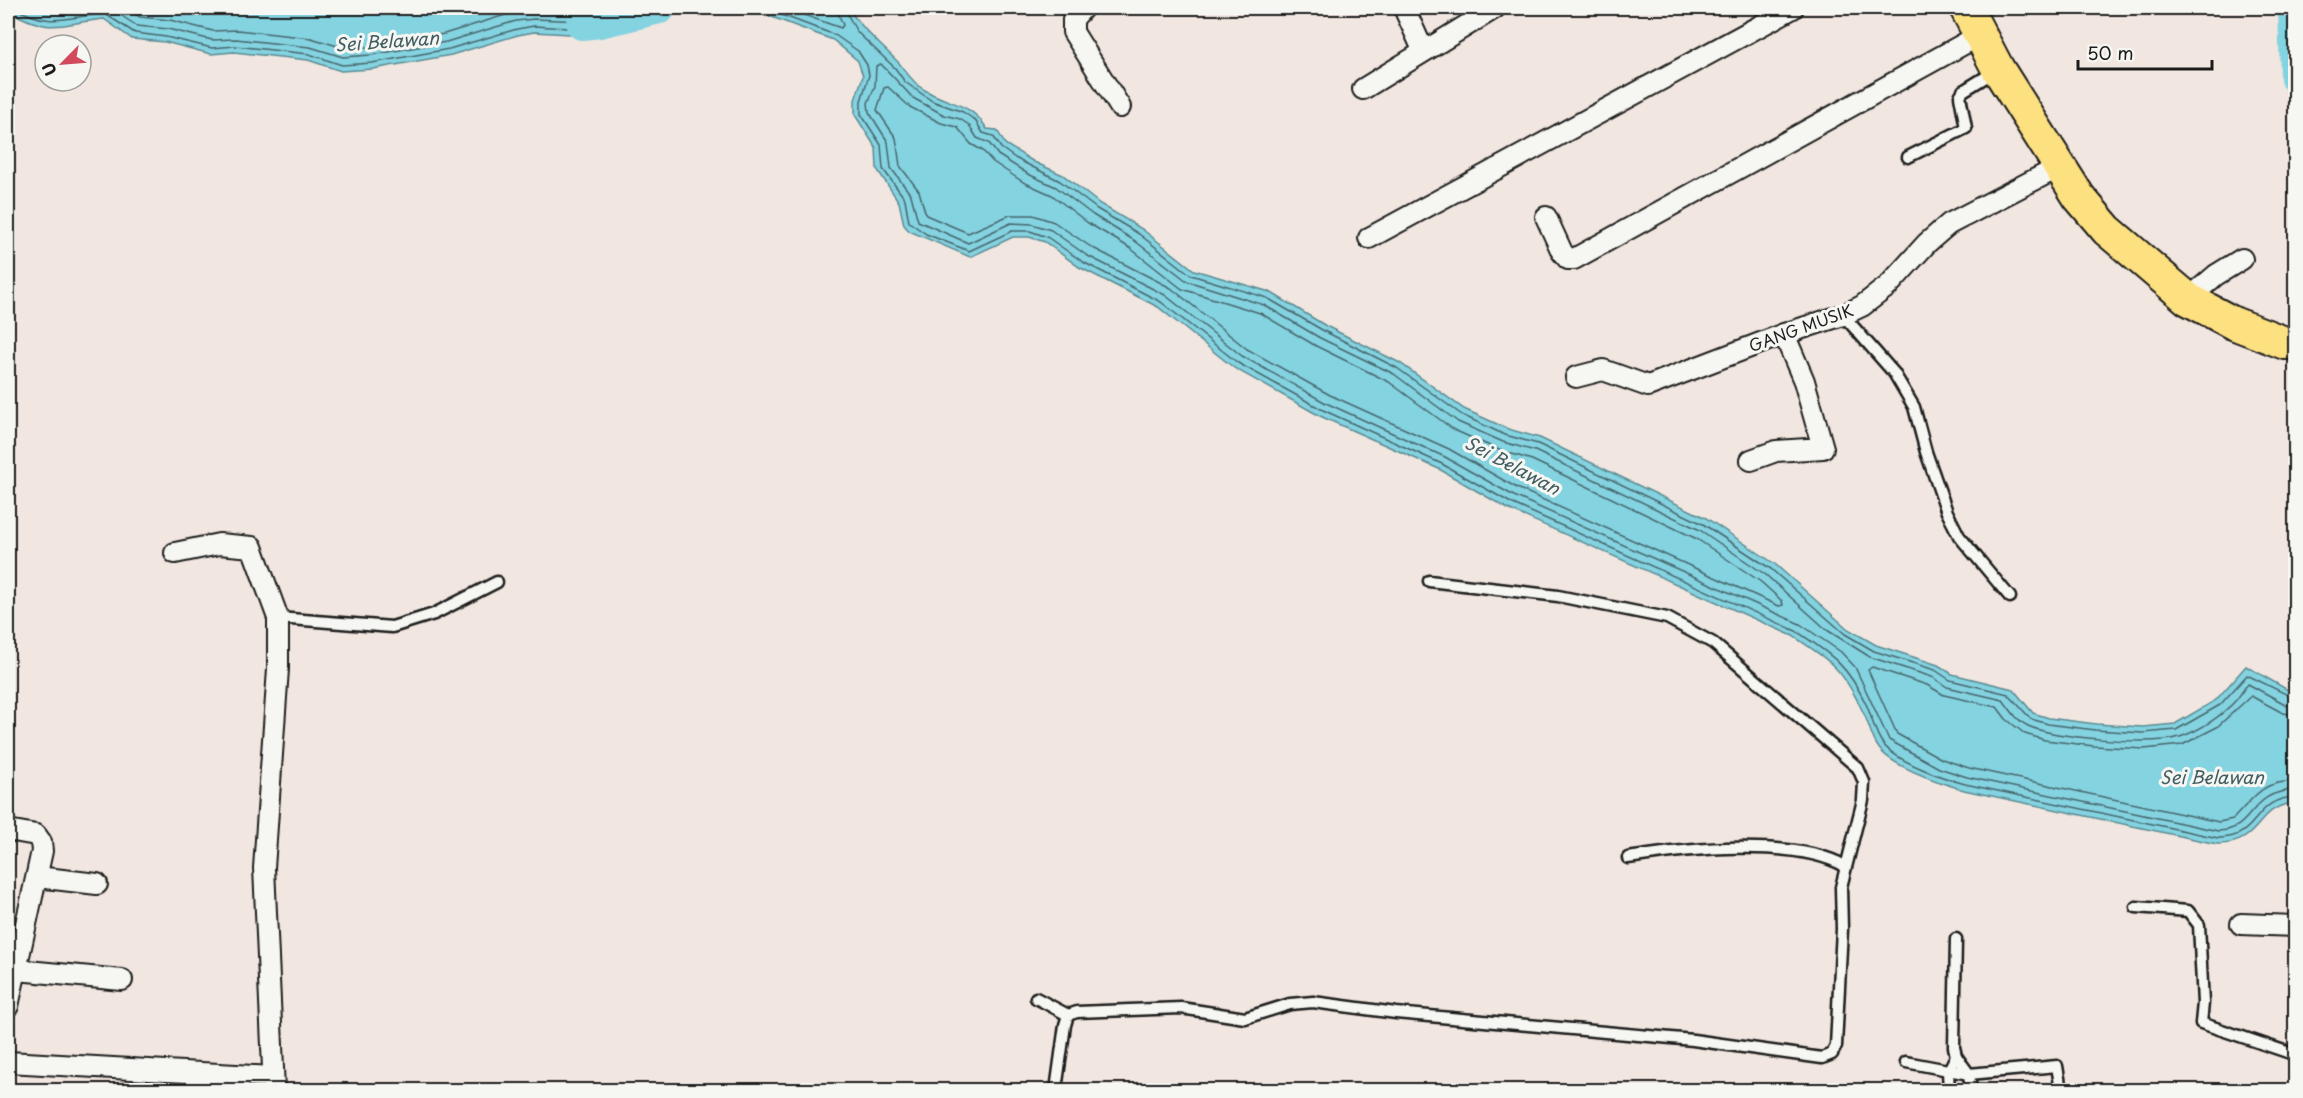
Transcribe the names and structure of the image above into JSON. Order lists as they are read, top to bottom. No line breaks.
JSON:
{"streets":{"street":["GANG MUSIK"]},"water":["Sei Belawan"],"scale_bar":"50 m","north":"bottom left"}
